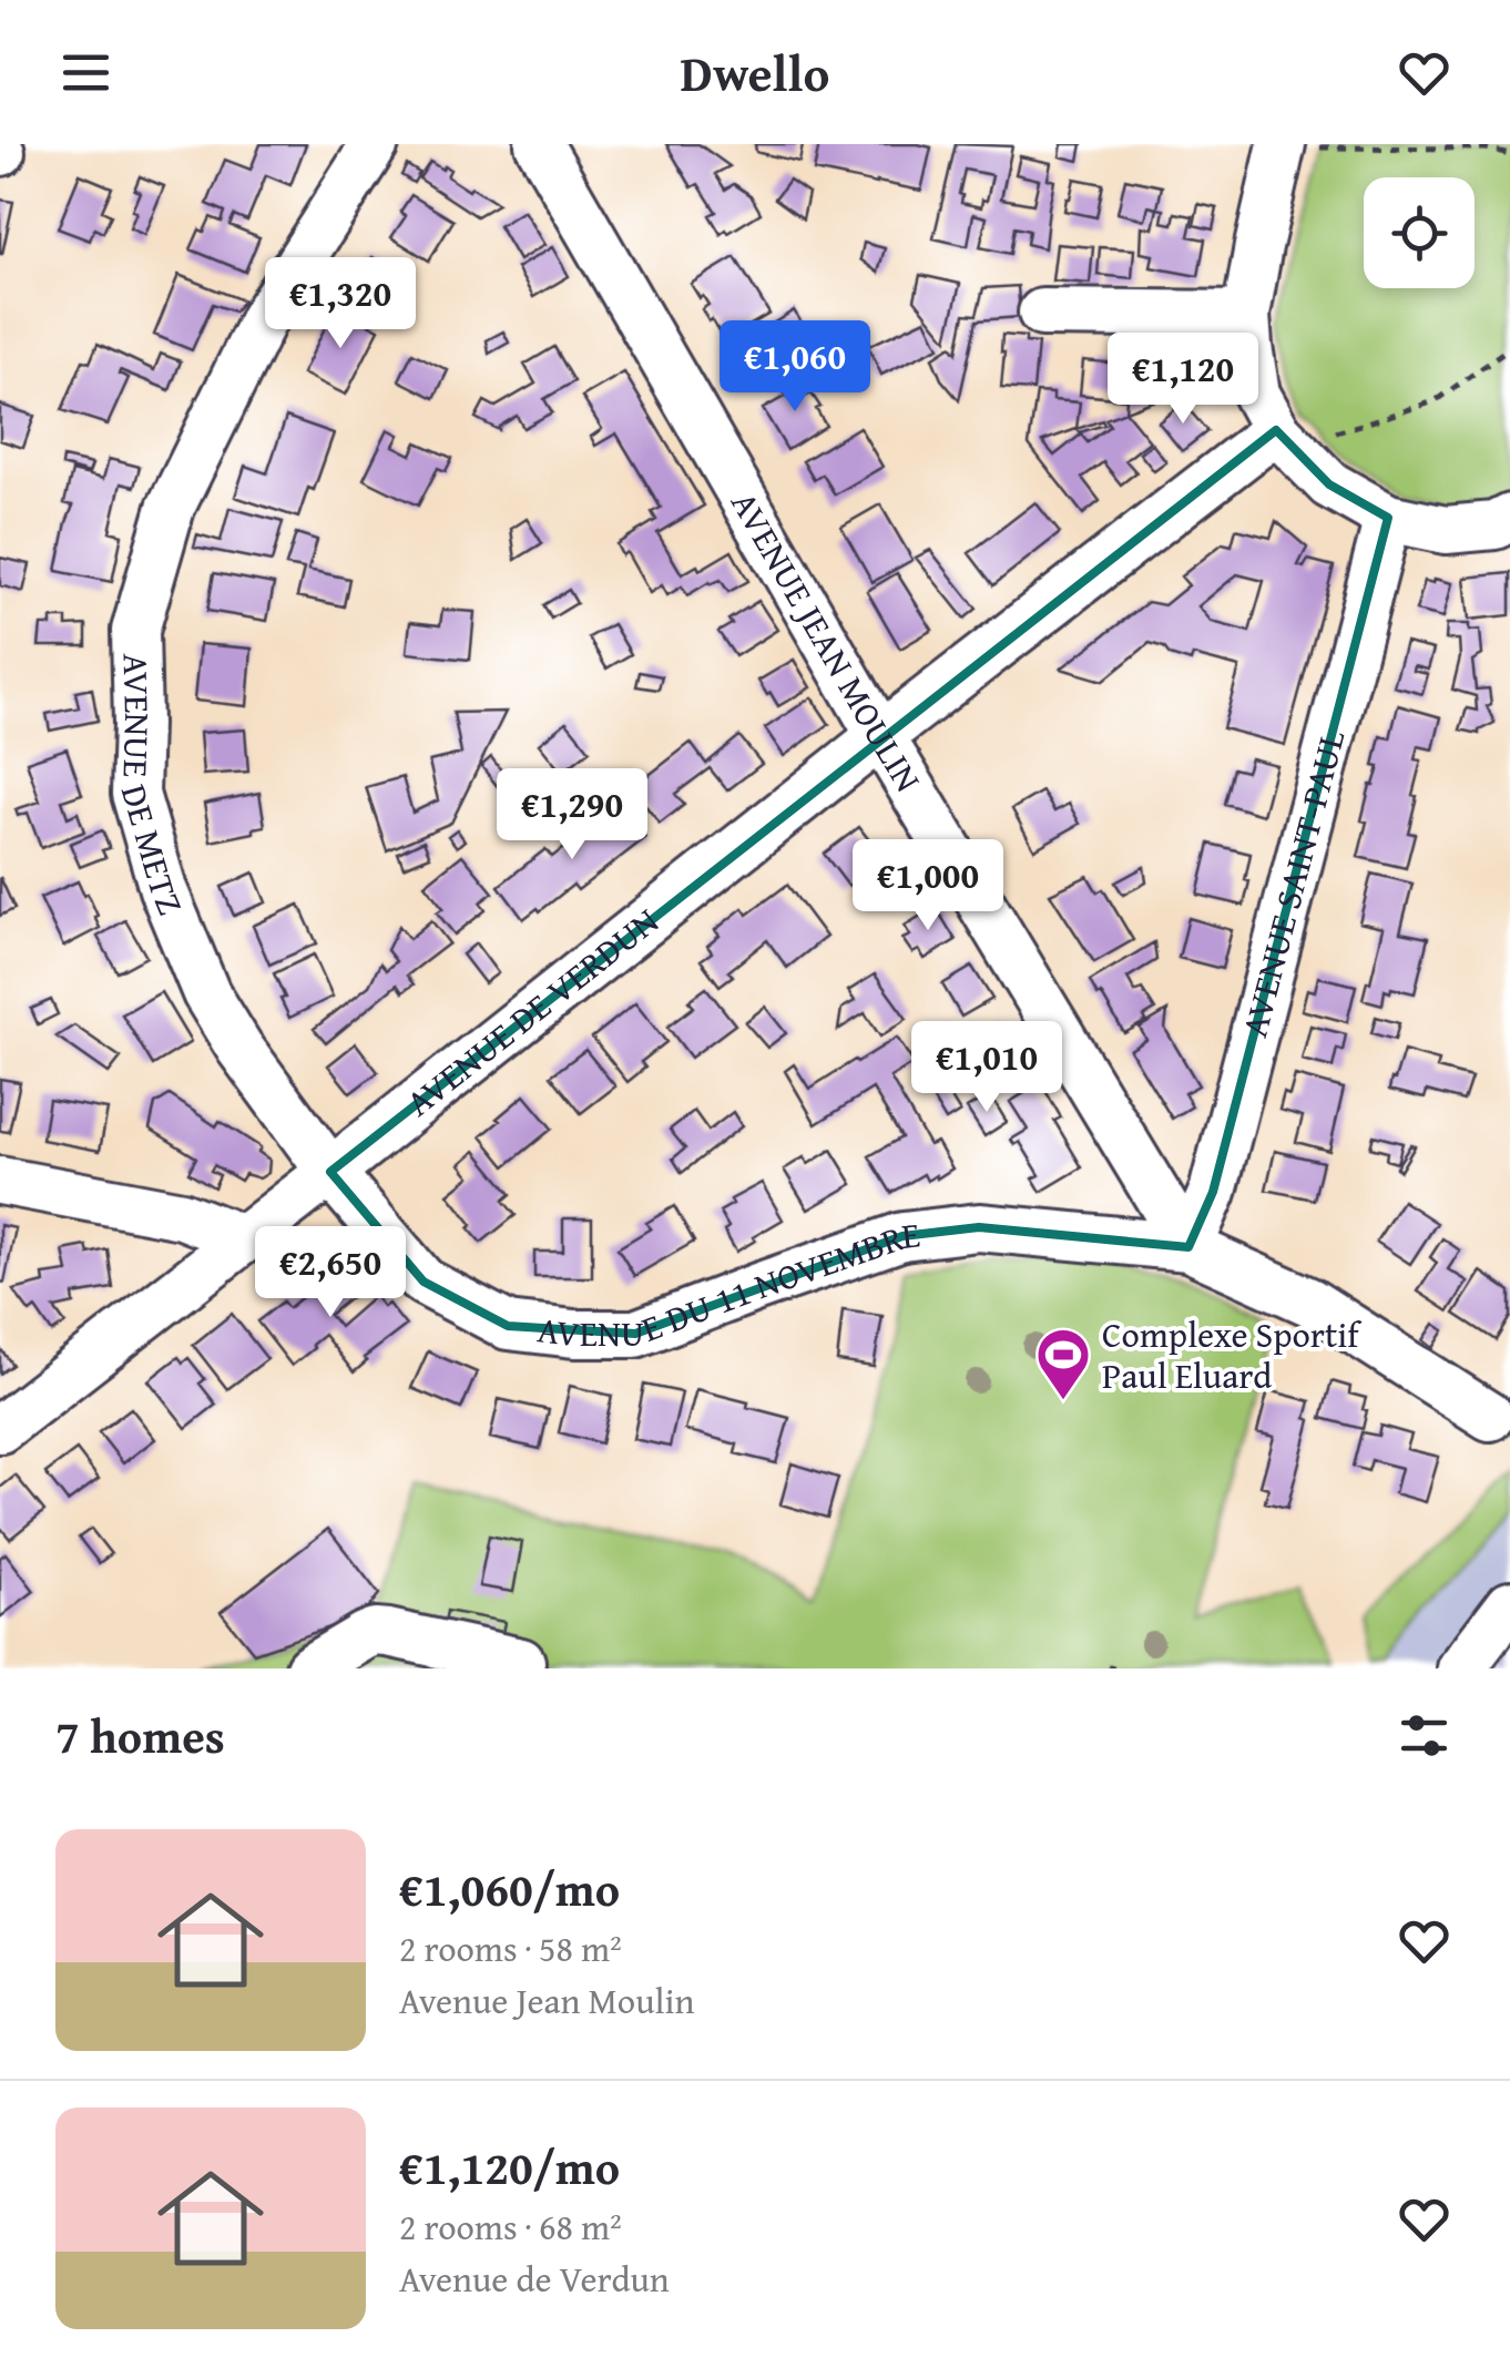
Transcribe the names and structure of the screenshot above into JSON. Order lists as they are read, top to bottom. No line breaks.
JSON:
{"streets":{"street":["AVENUE JEAN MOULIN","AVENUE DE METZ","AVENUE SAINT-PAUL","AVENUE DE VERDUN","AVENUE DU 11 NOVEMBRE"]},"crossings":[["AVENUE JEAN MOULIN","AVENUE SAINT-PAUL"],["AVENUE JEAN MOULIN","AVENUE DE VERDUN"],["AVENUE JEAN MOULIN","AVENUE DU 11 NOVEMBRE"],["AVENUE DE METZ","AVENUE DE VERDUN"],["AVENUE DE METZ","AVENUE DU 11 NOVEMBRE"],["AVENUE SAINT-PAUL","AVENUE DU 11 NOVEMBRE"],["AVENUE DE VERDUN","AVENUE DU 11 NOVEMBRE"]],"places":{"sports":["Complexe Sportif Paul Eluard"]},"page":{"header":"Dwello","price":["€1,320","€1,060","€1,120","€1,290","€1,000","€1,010","€2,650"],"heading":"7 homes","list":[{"name":"€1,060/mo","note":"2 rooms · 58 m² · Avenue Jean Moulin"},{"name":"€1,120/mo","note":"2 rooms · 68 m² · Avenue de Verdun"}]}}
